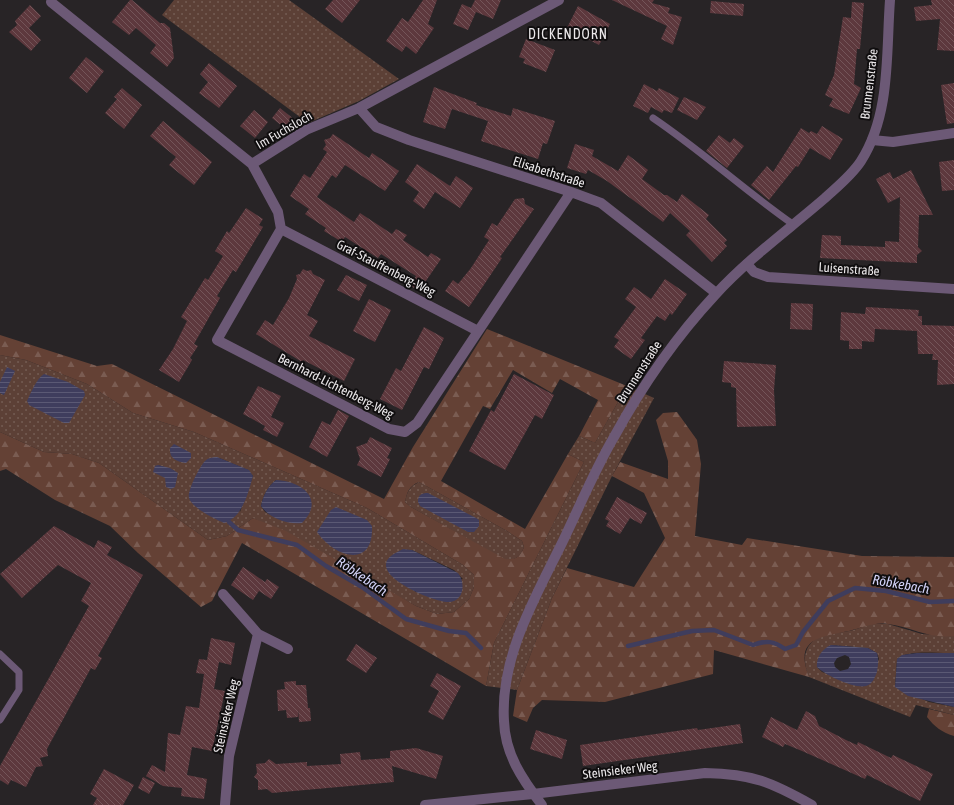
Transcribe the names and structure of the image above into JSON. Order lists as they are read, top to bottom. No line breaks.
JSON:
{"streets":{"street":["Brunnenstraße","Im Fuchsloch","Elisabethstraße","Graf-Stauffenberg-Weg","Luisenstraße","Bernhard-Lichtenberg-Weg","Steinsieker Weg"]},"crossings":[["Brunnenstraße","Elisabethstraße"],["Brunnenstraße","Luisenstraße"],["Brunnenstraße","Steinsieker Weg"],["Im Fuchsloch","Elisabethstraße"],["Elisabethstraße","Bernhard-Lichtenberg-Weg"],["Graf-Stauffenberg-Weg","Bernhard-Lichtenberg-Weg"]],"districts":["DICKENDORN"],"water":["Röbkebach"]}
